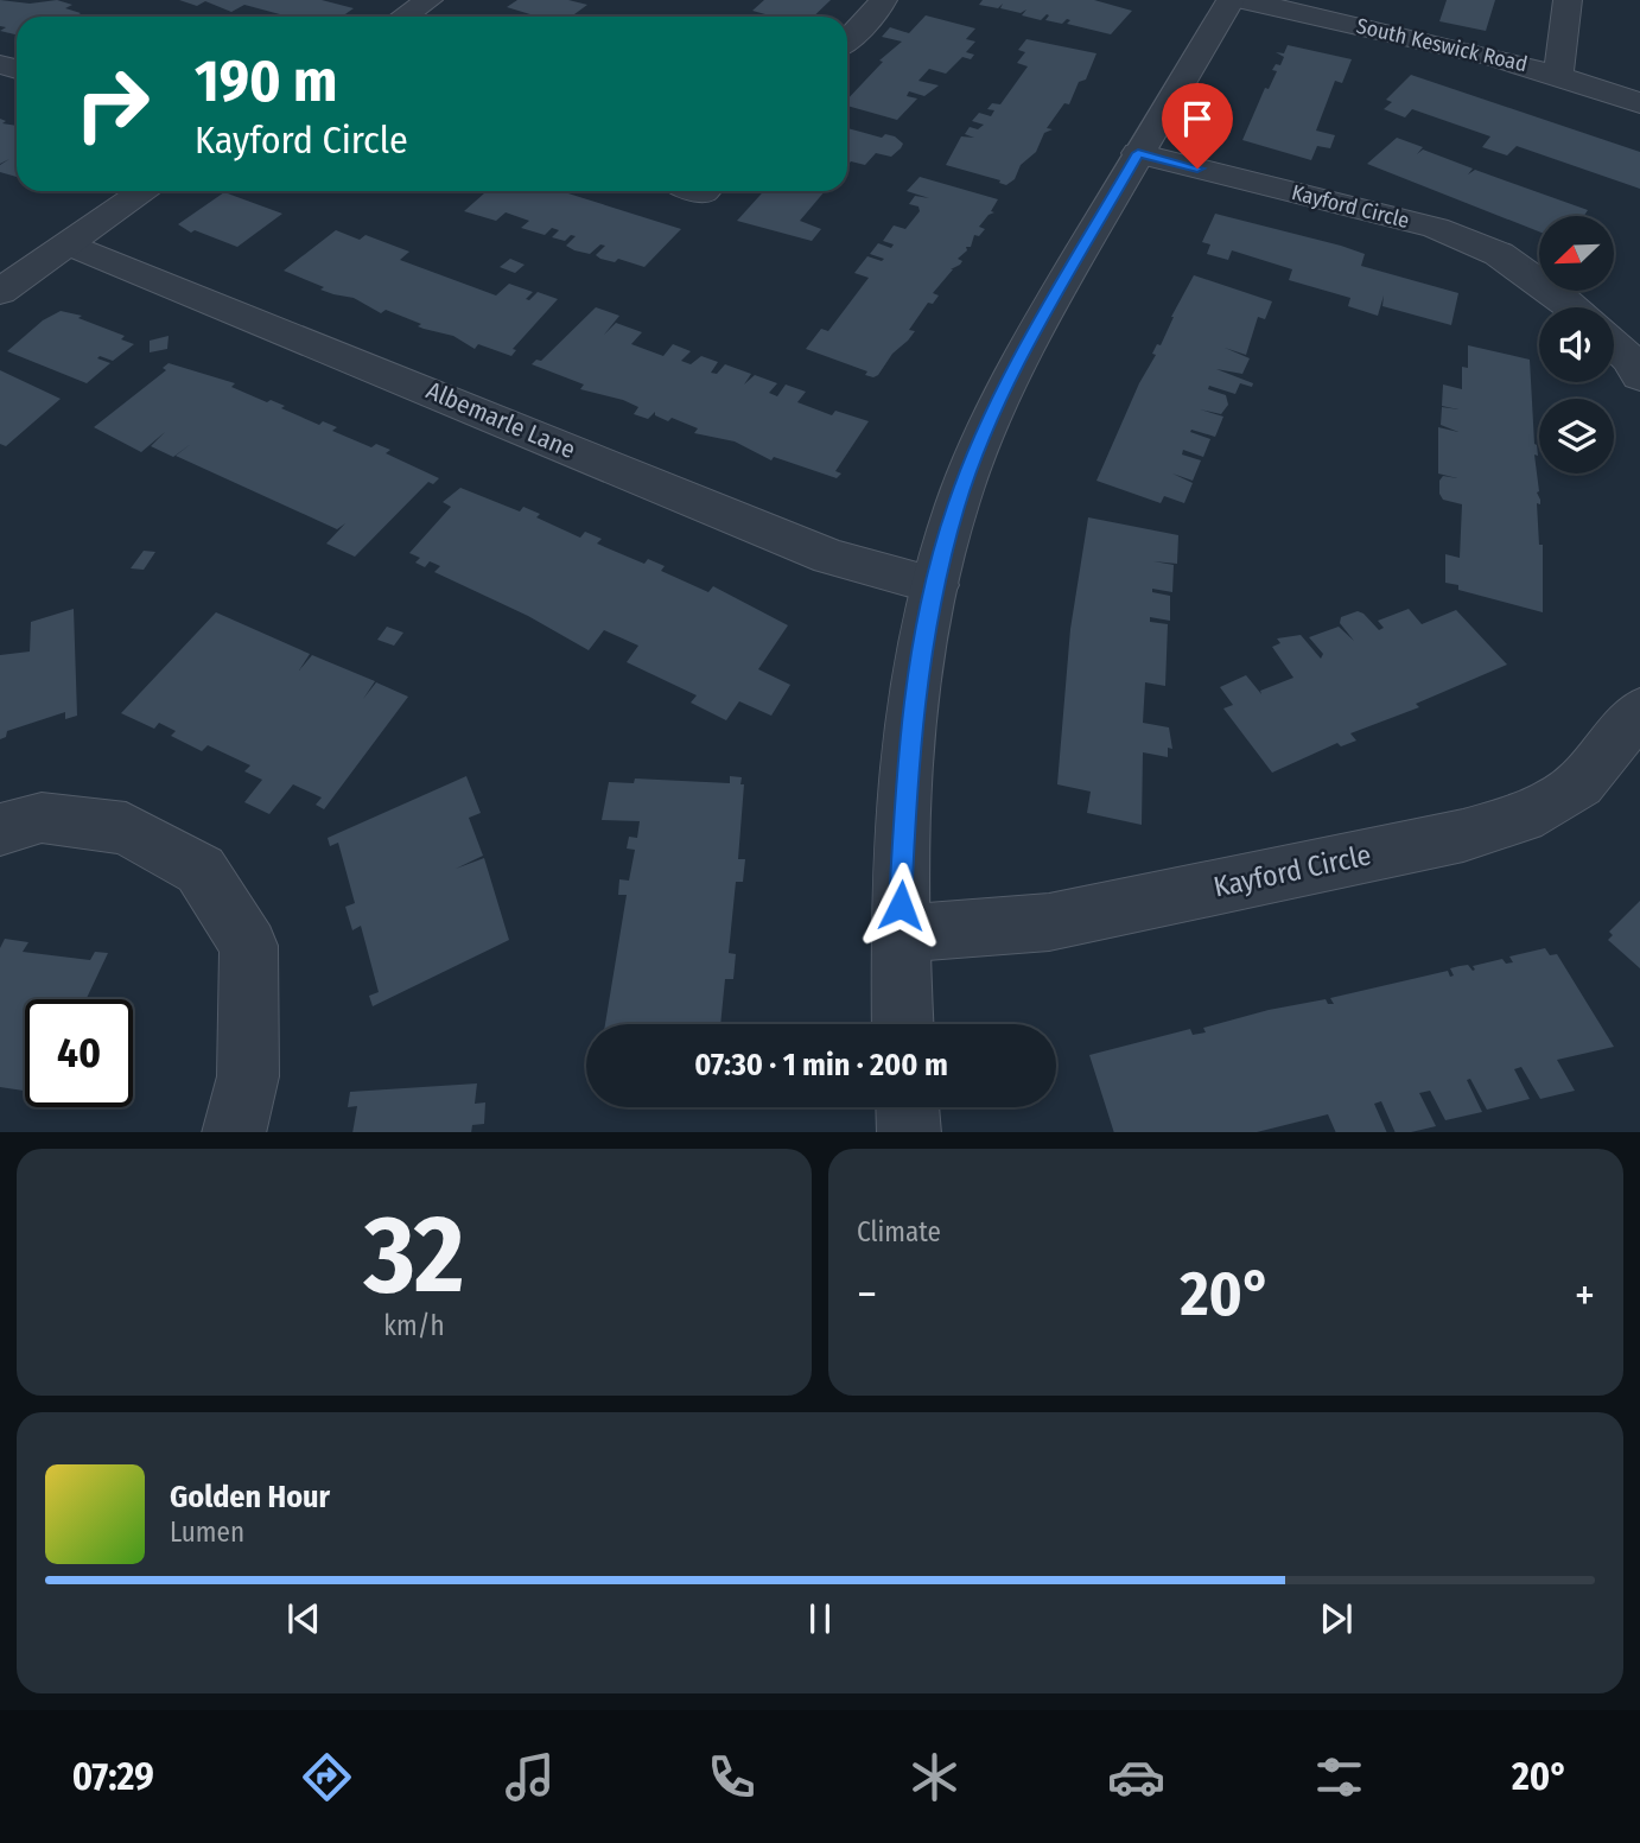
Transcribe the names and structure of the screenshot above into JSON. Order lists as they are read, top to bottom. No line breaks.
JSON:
{"streets":{"street":["South Keswick Road","Kayford Circle","Albemarle Lane"]},"north":"bottom left","page":{"turn":["190 m","Kayford Circle"],"limit":"40","trip":"07:30 · 1 min · 200 m","tile":[["32","km/h"],"Climate"],"heat":["−","20°","+"],"song":["Golden Hour","Lumen"],"tabs":["07:29","20°"]}}
